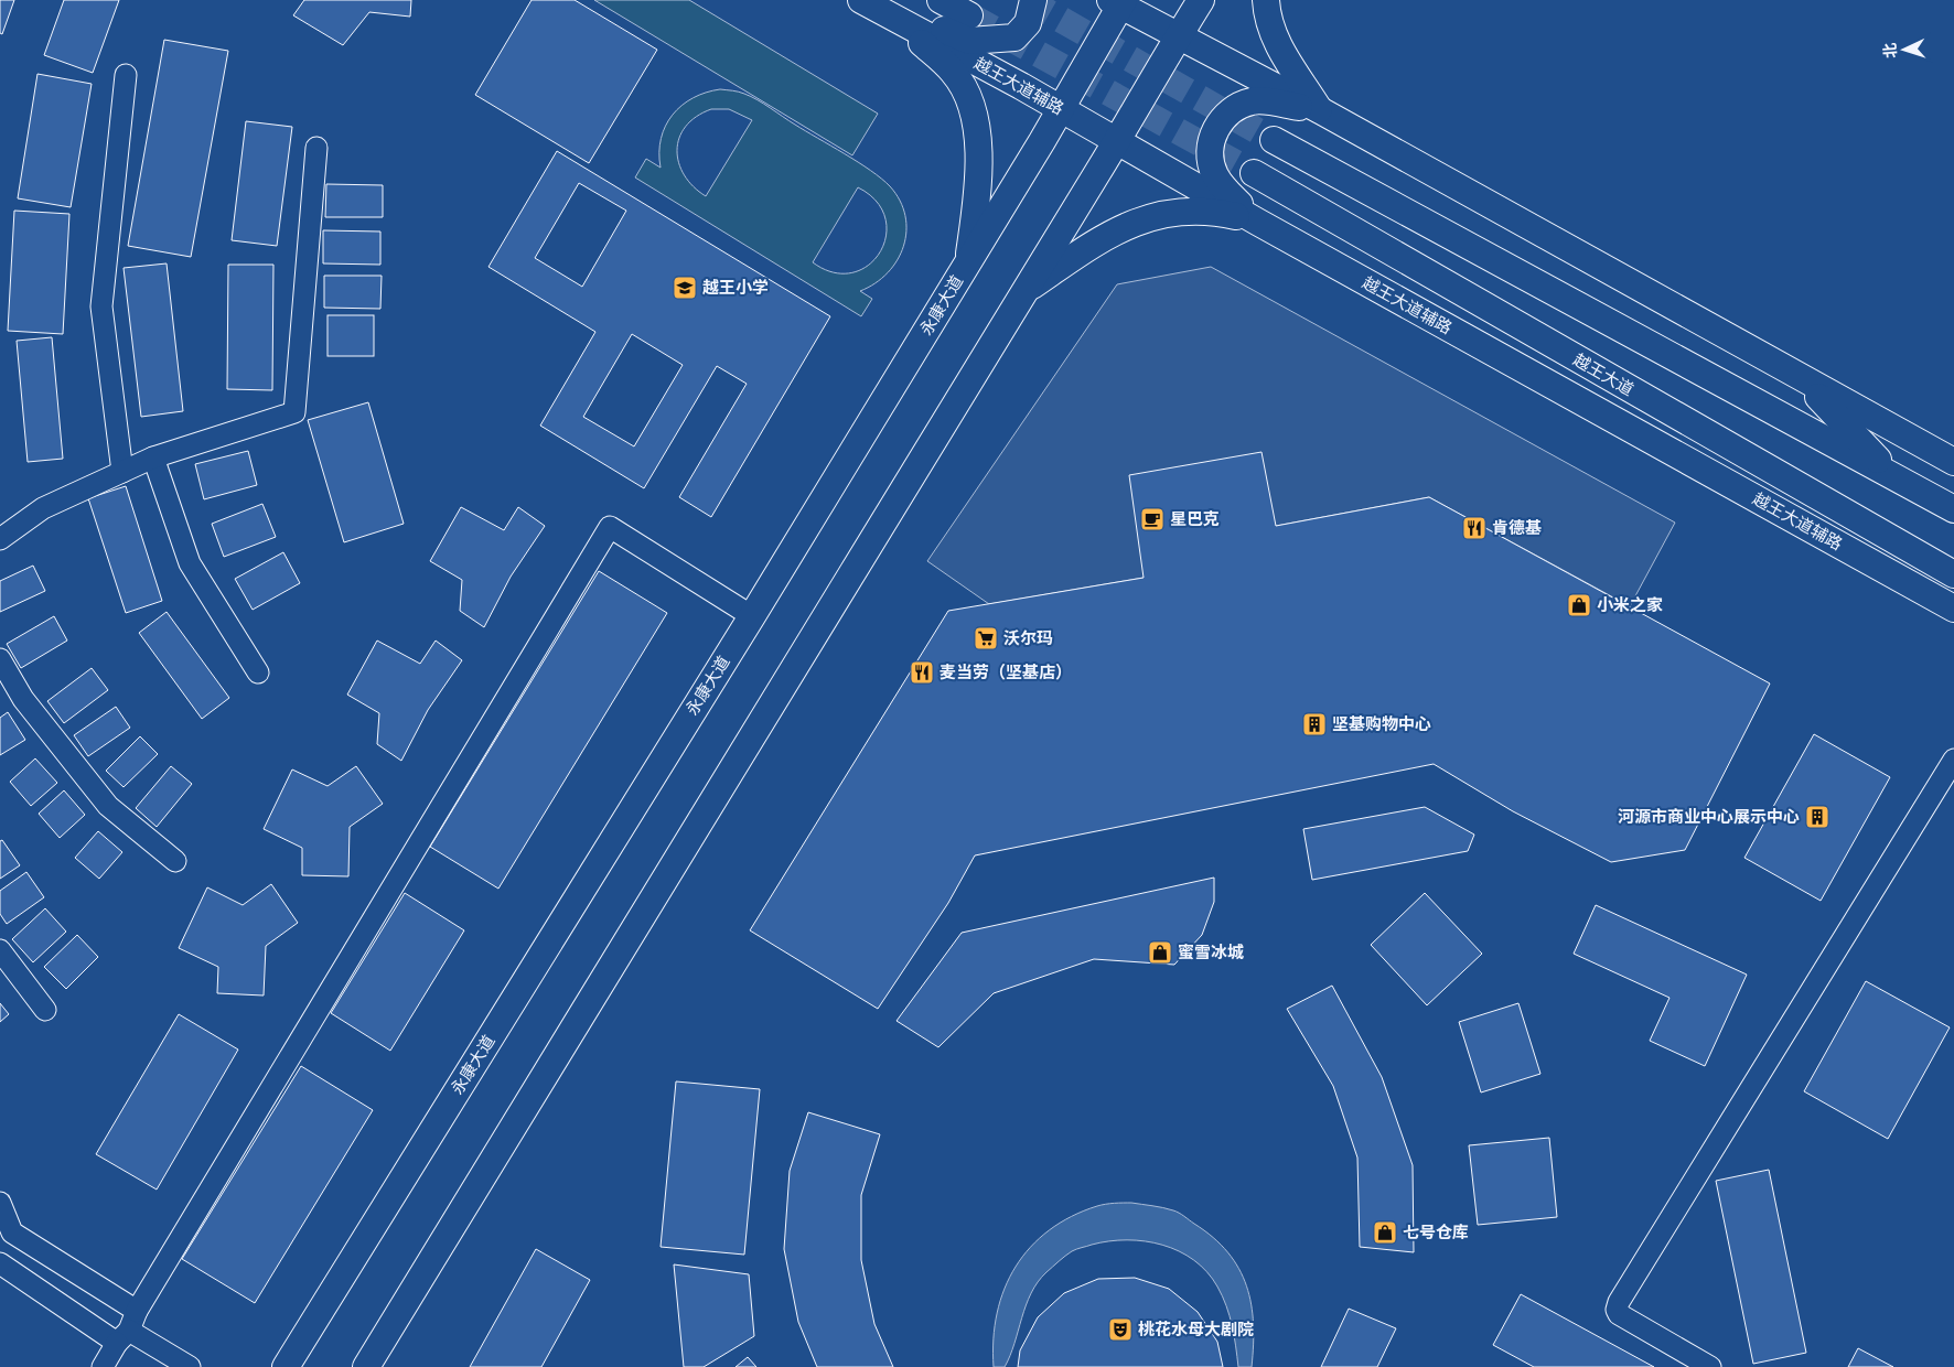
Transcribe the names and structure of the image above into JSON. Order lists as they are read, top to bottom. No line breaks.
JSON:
{"streets":{"main road":["越王大道辅路","永康大道","越王大道"]},"crossings":[["越王大道辅路","永康大道"]],"places":{"school or university":["越王小学"],"cafe":["星巴克"],"restaurant":["肯德基","麦当劳（坚基店）"],"shop":["小米之家","蜜雪冰城","七号仓库"],"supermarket":["沃尔玛"],"building":["坚基购物中心","河源市商业中心展示中心"],"theatre":["桃花水母大剧院"]},"north":"left"}
